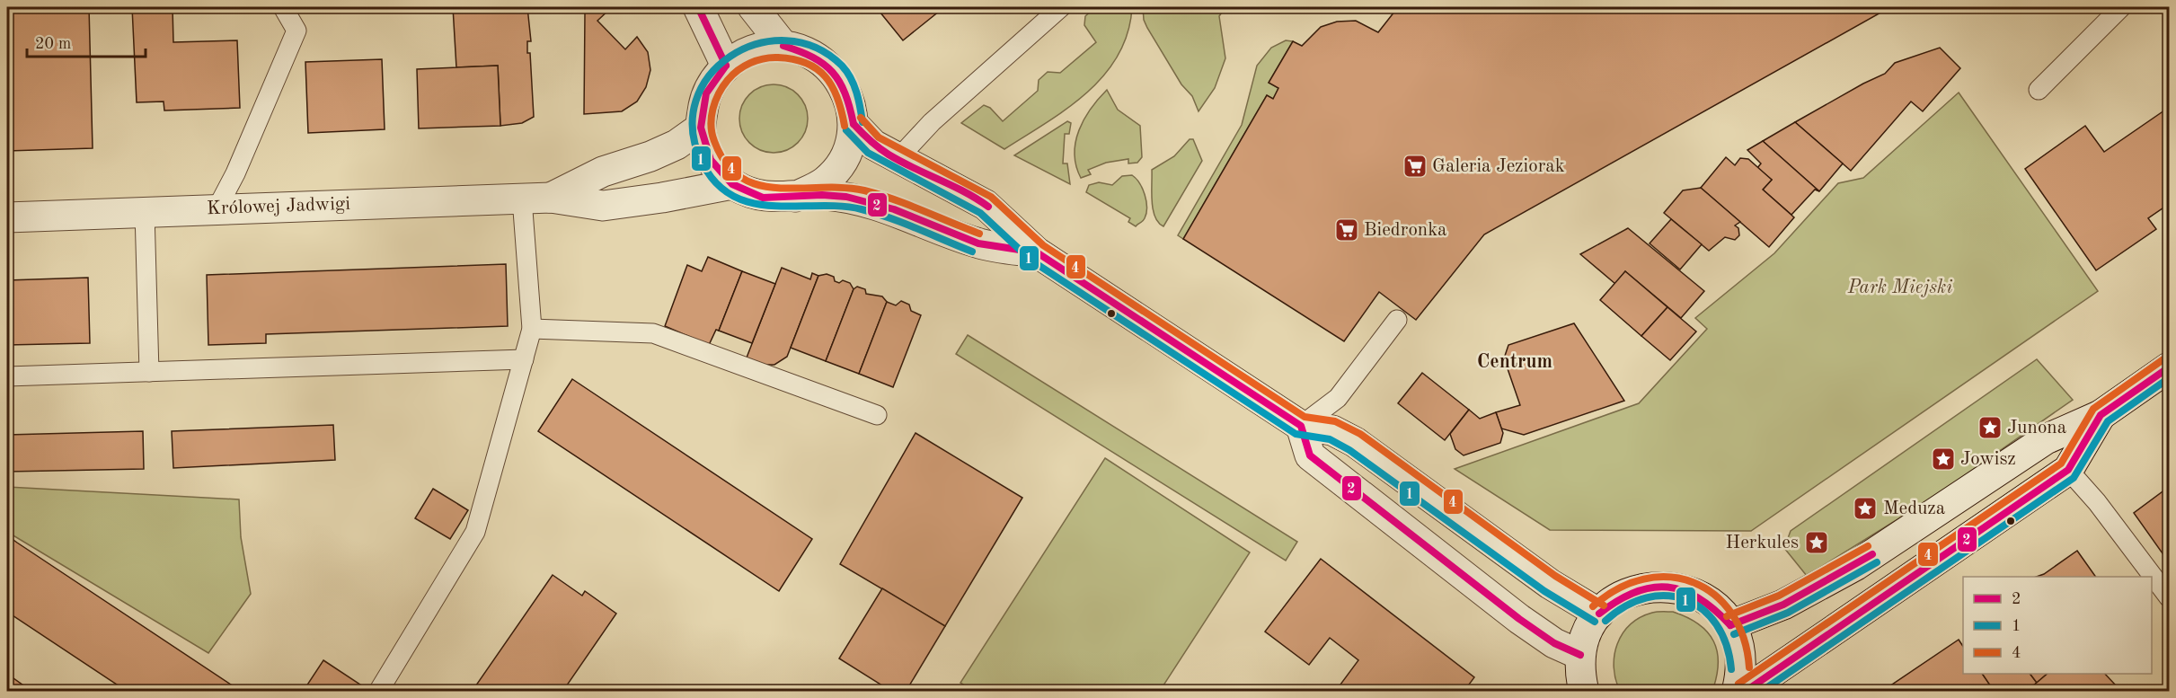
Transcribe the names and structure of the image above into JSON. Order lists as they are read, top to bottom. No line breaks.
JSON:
{"streets":{"street":["Królowej Jadwigi"]},"districts":["Centrum"],"parks":["Park Miejski"],"places":{"supermarket":["Galeria Jeziorak","Biedronka"],"place":["Junona","Jowisz","Meduza","Herkules"]},"lines":["transit line 2","transit line 1","transit line 4"],"legend":["2","1","4"],"scale_bar":"20 m"}
